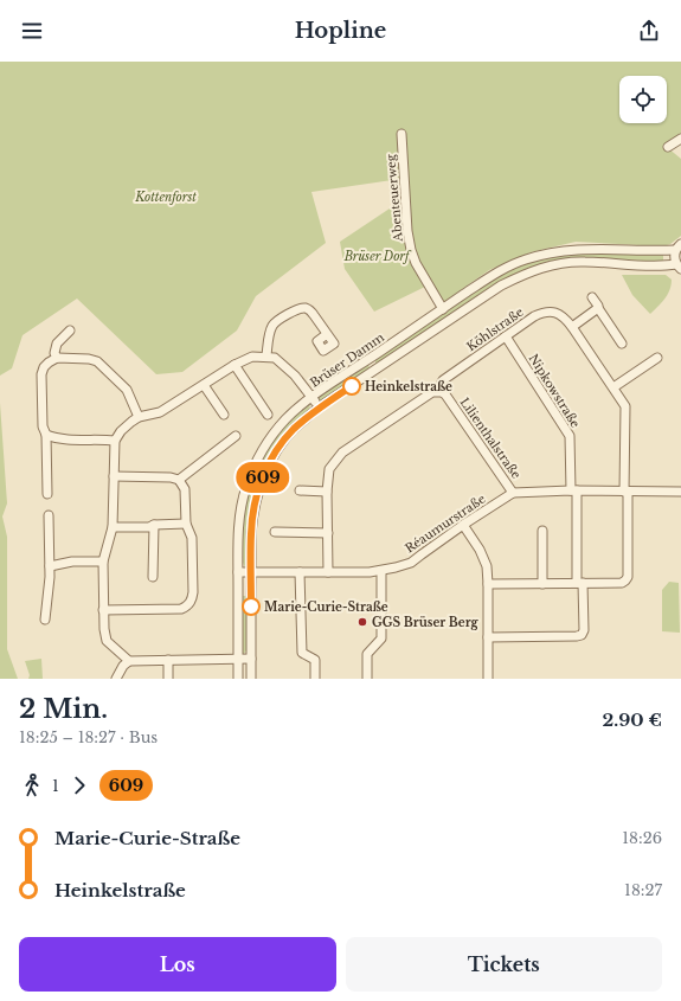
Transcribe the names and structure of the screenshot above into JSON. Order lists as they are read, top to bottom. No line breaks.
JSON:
{"streets":{"street":["Abenteuerweg","Köhlstraße","Brüser Damm","Nipkowstraße","Lilienthalstraße","Réaumurstraße"]},"crossings":[["Abenteuerweg","Brüser Damm"],["Köhlstraße","Nipkowstraße"],["Köhlstraße","Lilienthalstraße"],["Brüser Damm","Réaumurstraße"],["Lilienthalstraße","Réaumurstraße"]],"parks":["Kottenforst","Brüser Dorf"],"places":["Heinkelstraße","Marie-Curie-Straße","GGS Brüser Berg"],"lines":["bus line 609"],"page":{"header":"Hopline","on_map":"609","heading":["2 Min.","18:25 – 18:27 · Bus","2.90 €"],"legs":["1","609"],"list":[{"name":"Marie-Curie-Straße","value":"18:26"},{"name":"Heinkelstraße","value":"18:27"}],"buttons":["Los","Tickets"]}}
